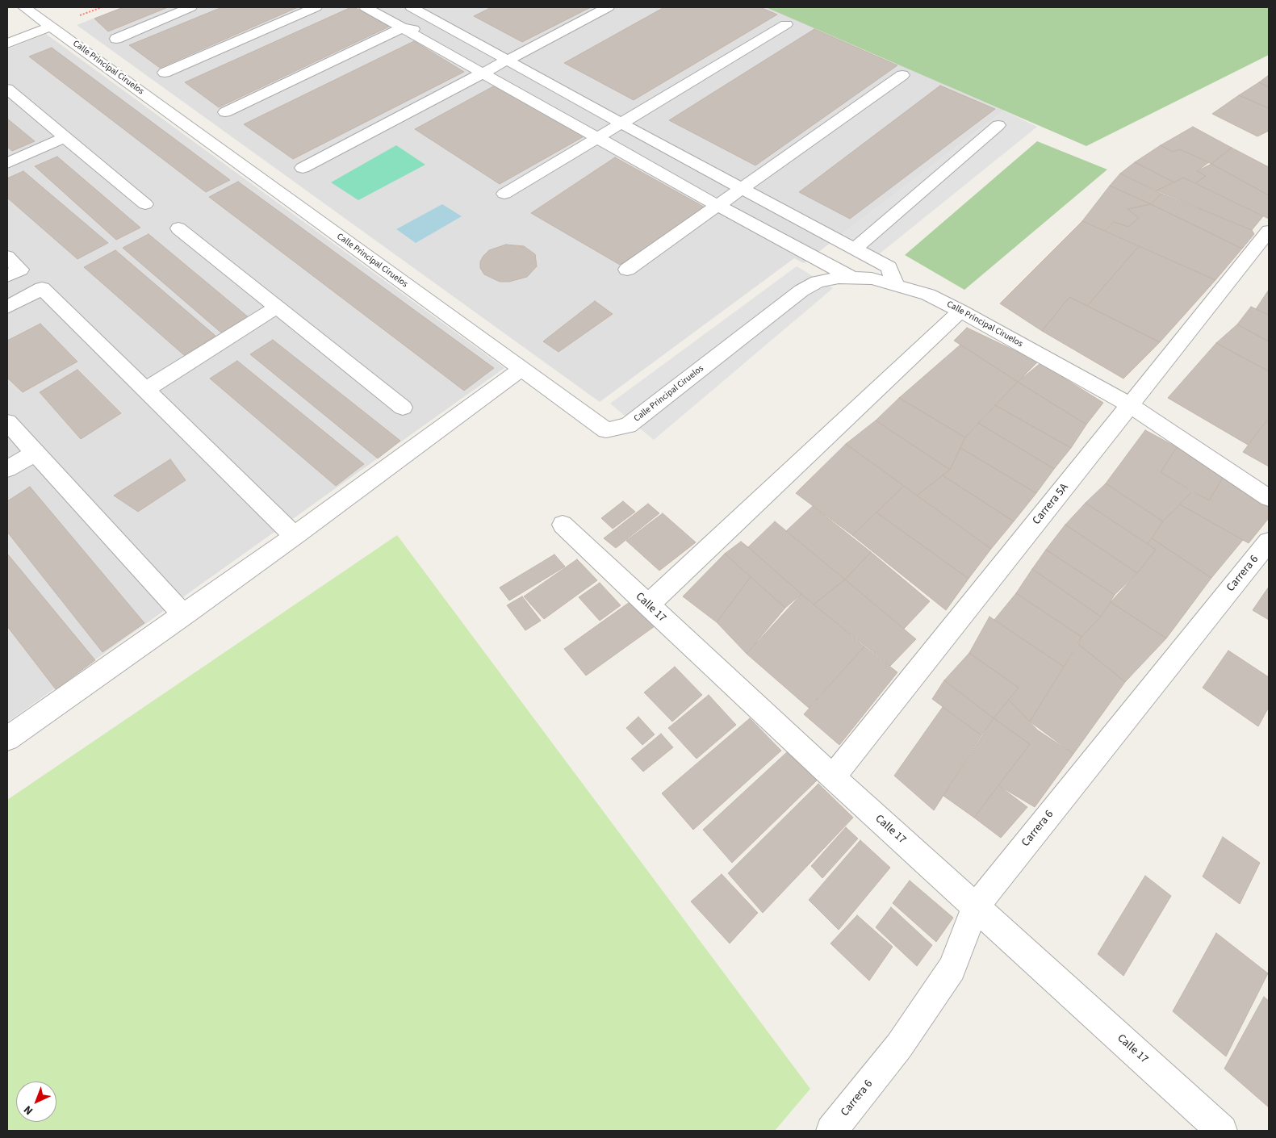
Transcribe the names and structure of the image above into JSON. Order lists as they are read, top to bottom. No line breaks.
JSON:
{"streets":{"street":["Calle Principal Ciruelos","Carrera 5A","Carrera 6","Calle 17"]},"crossings":[["Calle Principal Ciruelos","Carrera 5A"],["Carrera 5A","Calle 17"],["Carrera 6","Calle 17"]],"north":"bottom left"}
